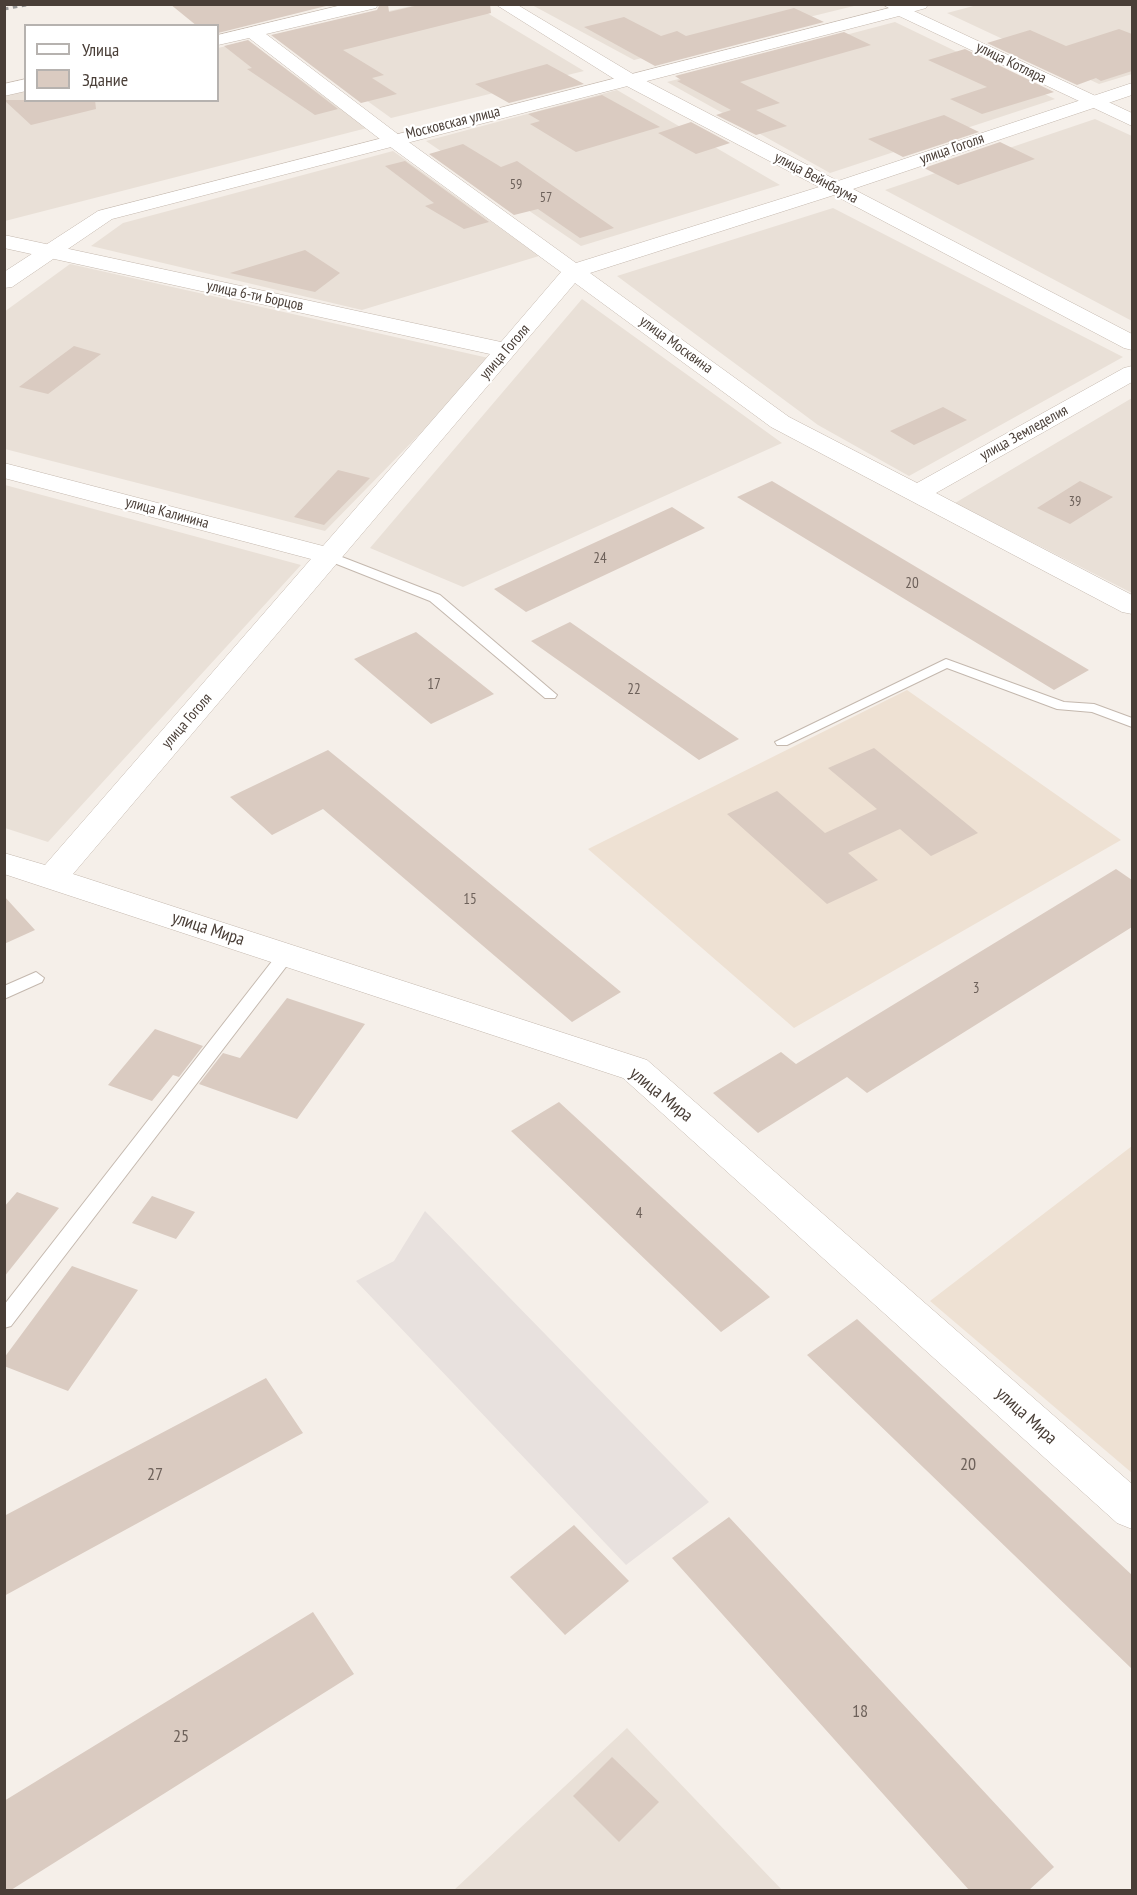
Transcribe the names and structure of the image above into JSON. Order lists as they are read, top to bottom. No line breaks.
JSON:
{"streets":{"street":["улица Котляра","Московская улица","улица Гоголя","улица Вейнбаума","улица 6-ти Борцов","улица Москвина","улица Земледелия","улица Калинина","улица Мира"]},"crossings":[["улица Котляра","Московская улица"],["улица Котляра","улица Гоголя"],["Московская улица","улица Вейнбаума"],["Московская улица","улица 6-ти Борцов"],["Московская улица","улица Москвина"],["улица Гоголя","улица Вейнбаума"],["улица Гоголя","улица 6-ти Борцов"],["улица Гоголя","улица Москвина"],["улица Гоголя","улица Калинина"],["улица Гоголя","улица Мира"],["улица Москвина","улица Земледелия"]],"house_numbers":["59","57","39","24","20","17","22","15","3","4","20","27","18","25"],"legend":["Улица","Здание"]}
